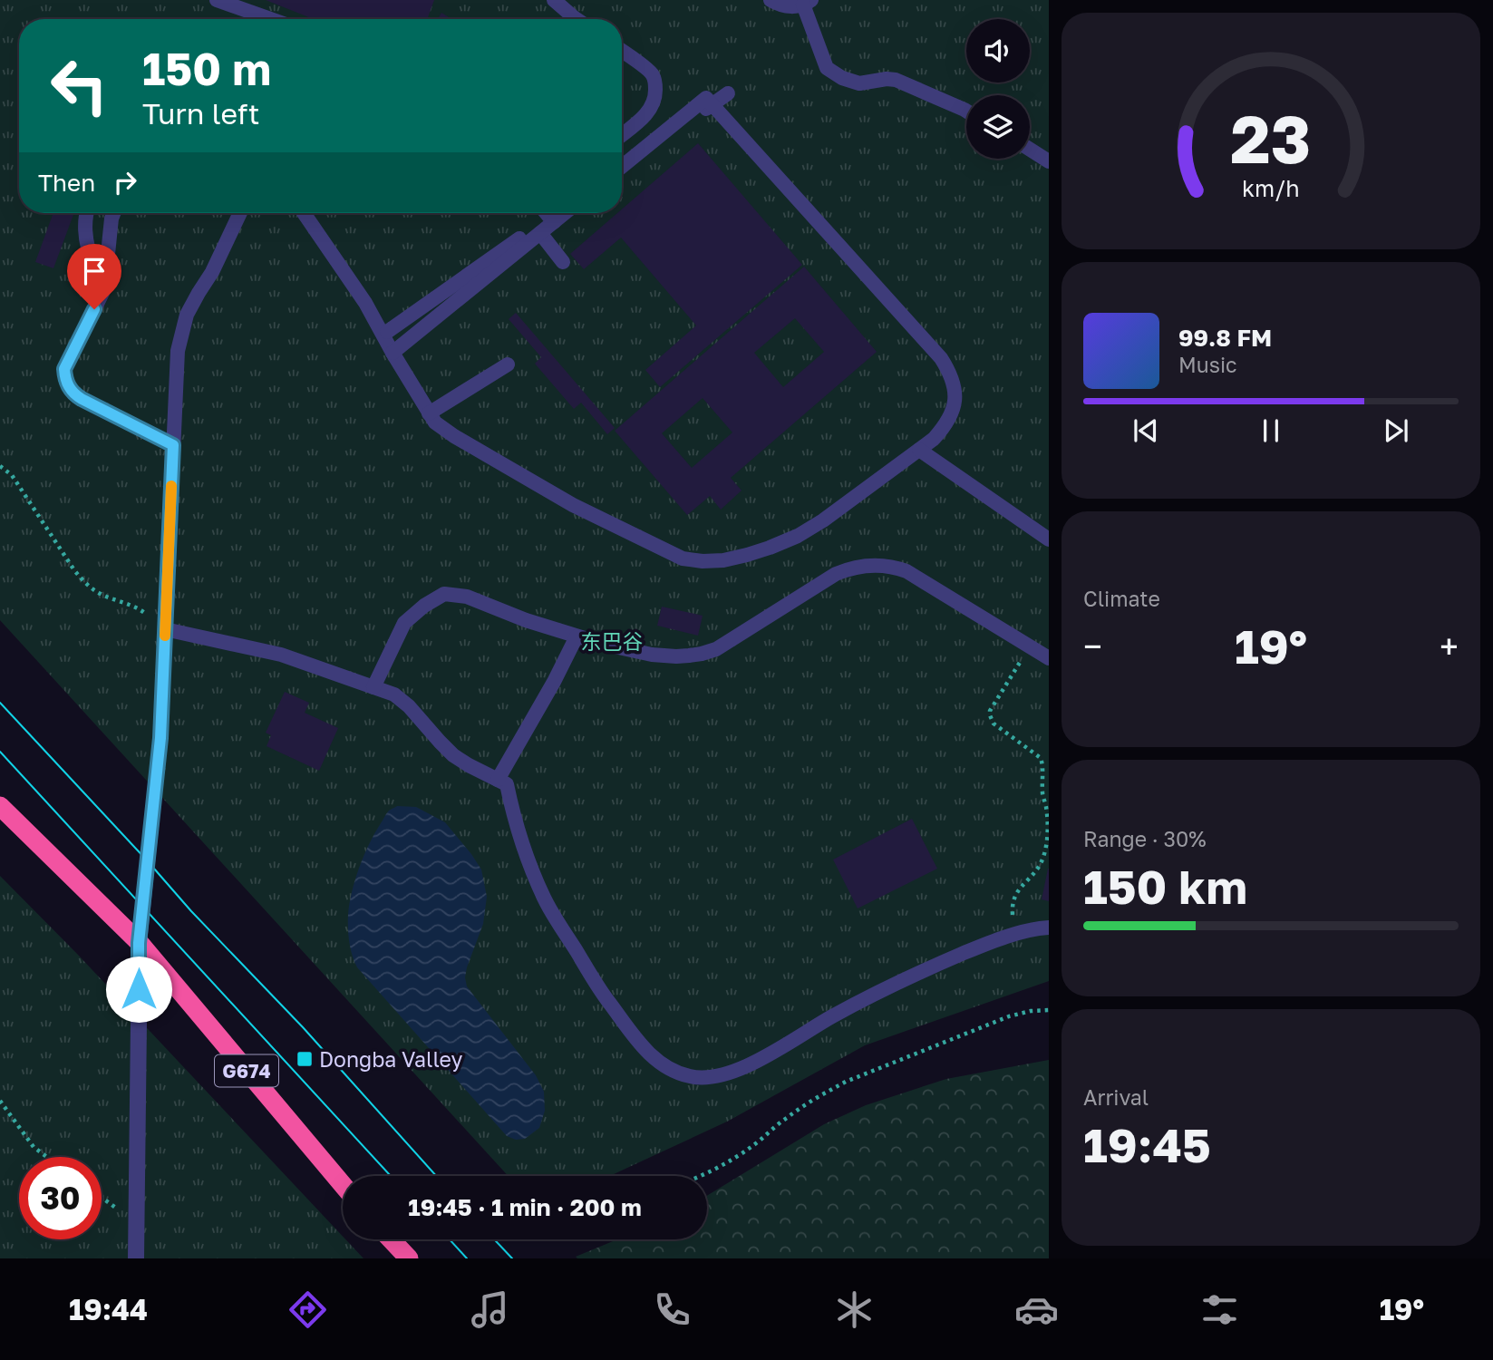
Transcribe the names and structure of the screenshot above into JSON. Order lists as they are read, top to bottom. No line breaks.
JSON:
{"streets":{"highway":["G674"]},"parks":["东巴谷"],"places":{"transit":["Dongba Valley"]},"page":{"turn":["150 m","Turn left"],"then":"Then","song":["99.8 FM","Music"],"tile":["Climate",["Range · 30%","150 km"],["Arrival","19:45"]],"heat":["−","19°","+"],"limit":"30","trip":"19:45 · 1 min · 200 m","tabs":["19:44","19°"],"gauge":["23","km/h"]}}
